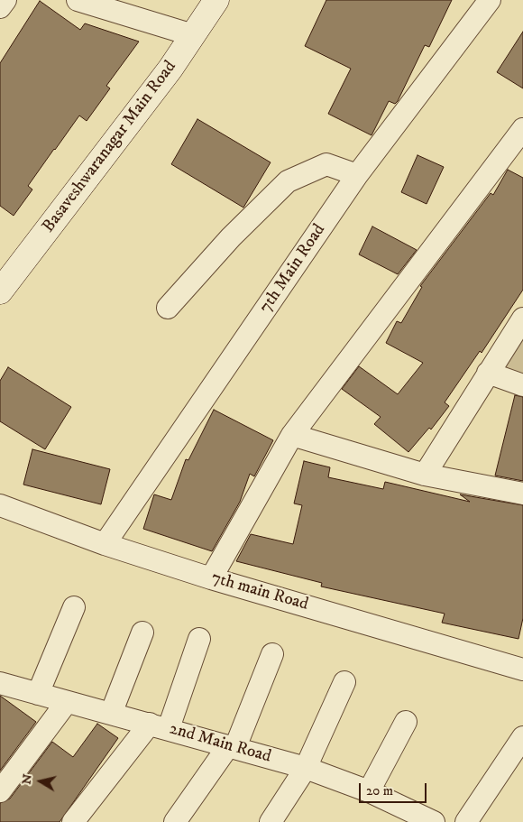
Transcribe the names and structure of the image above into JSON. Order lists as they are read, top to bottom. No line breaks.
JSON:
{"streets":{"main road":["Basaveshwaranagar Main Road"],"street":["7th Main Road","7th main Road","2nd Main Road"]},"crossings":[["7th Main Road","7th main Road"]],"scale_bar":"20 m","north":"left"}
